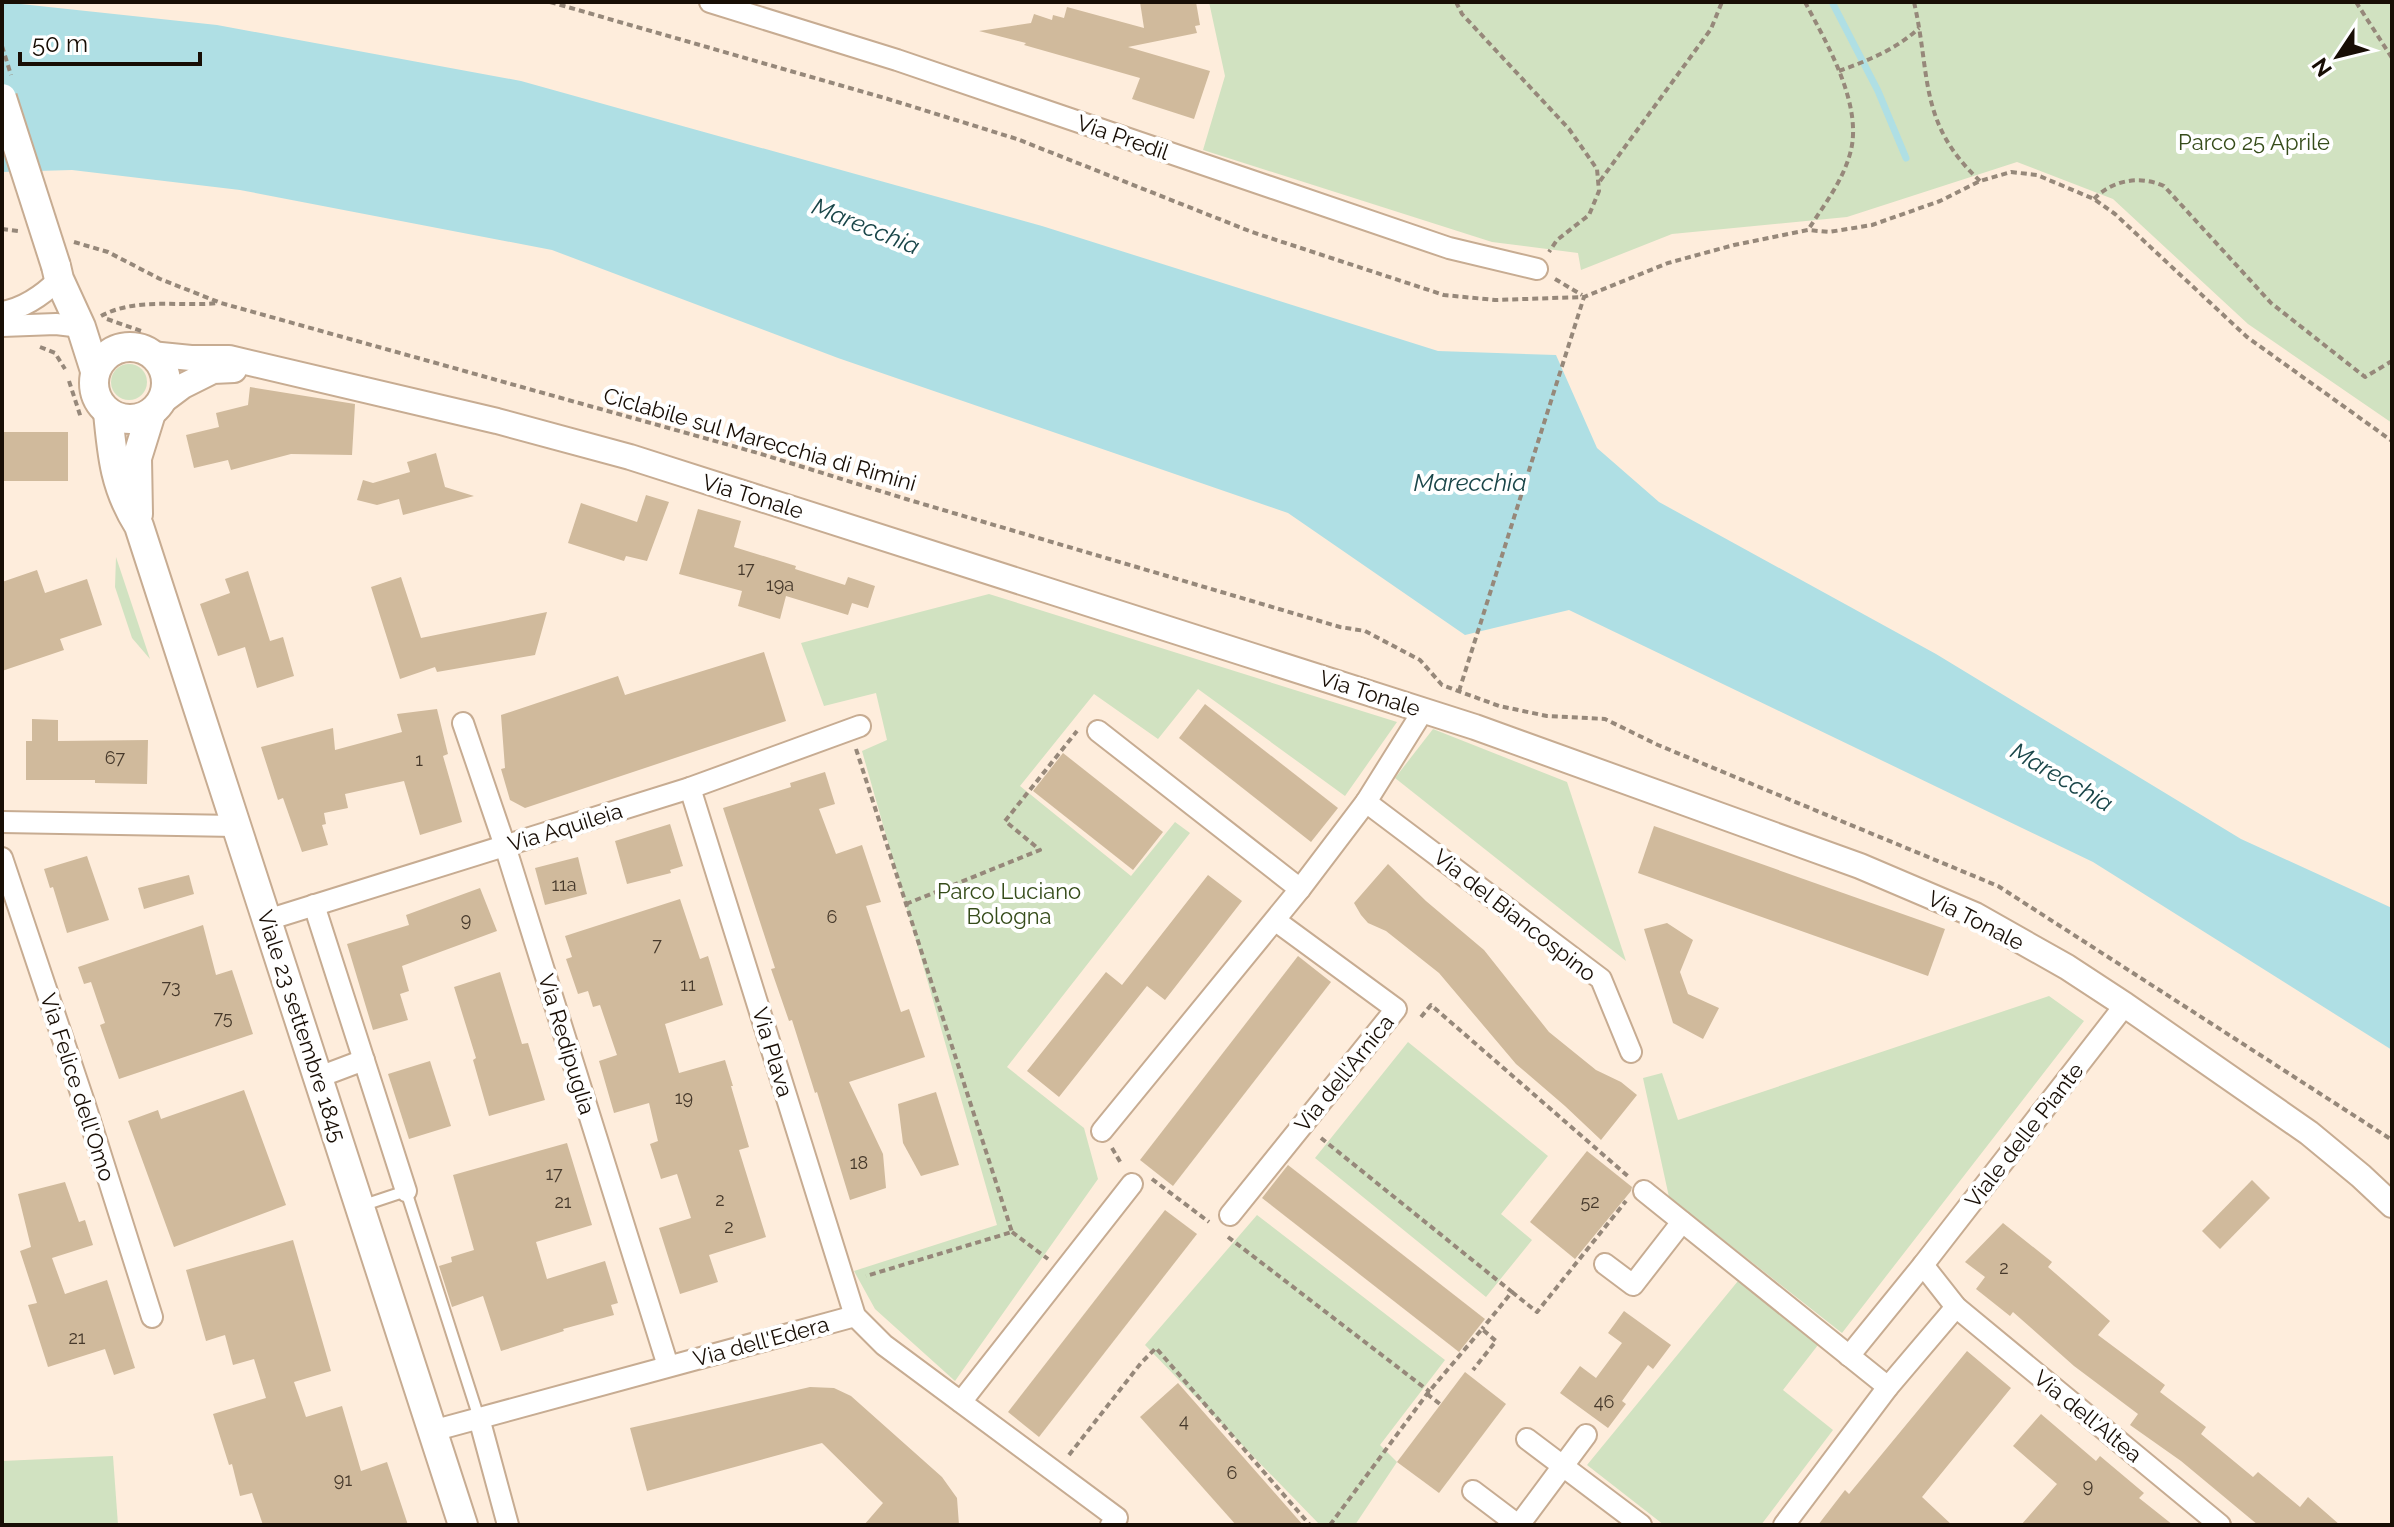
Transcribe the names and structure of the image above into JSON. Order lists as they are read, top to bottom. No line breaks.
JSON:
{"streets":{"main road":["Viale 23 settembre 1845"],"street":["Via Predil","Via Tonale","Via Aquileia","Via del Biancospino","Via Redipuglia","Via Plava","Via dell'Arnica","Via Felice dell'Omo","Viale delle Piante","Via dell'Edera","Via dell'Altea"],"path":["Ciclabile sul Marecchia di Rimini"]},"crossings":[["Ciclabile sul Marecchia di Rimini","Viale 23 settembre 1845"],["Via Tonale","Viale 23 settembre 1845"],["Via Tonale","Viale delle Piante"],["Via Aquileia","Viale 23 settembre 1845"],["Via Aquileia","Via Redipuglia"],["Via Aquileia","Via Plava"],["Viale 23 settembre 1845","Via dell'Edera"],["Via Redipuglia","Via dell'Edera"],["Via Plava","Via dell'Edera"]],"water":["Marecchia"],"parks":["Parco 25 Aprile","Parco Luciano Bologna"],"house_numbers":["17","19a","67","1","11a","6","9","7","11","73","75","19","18","17","2","21","52","2","2","21","46","4","6","91","9"],"scale_bar":"50 m","north":"bottom left"}
